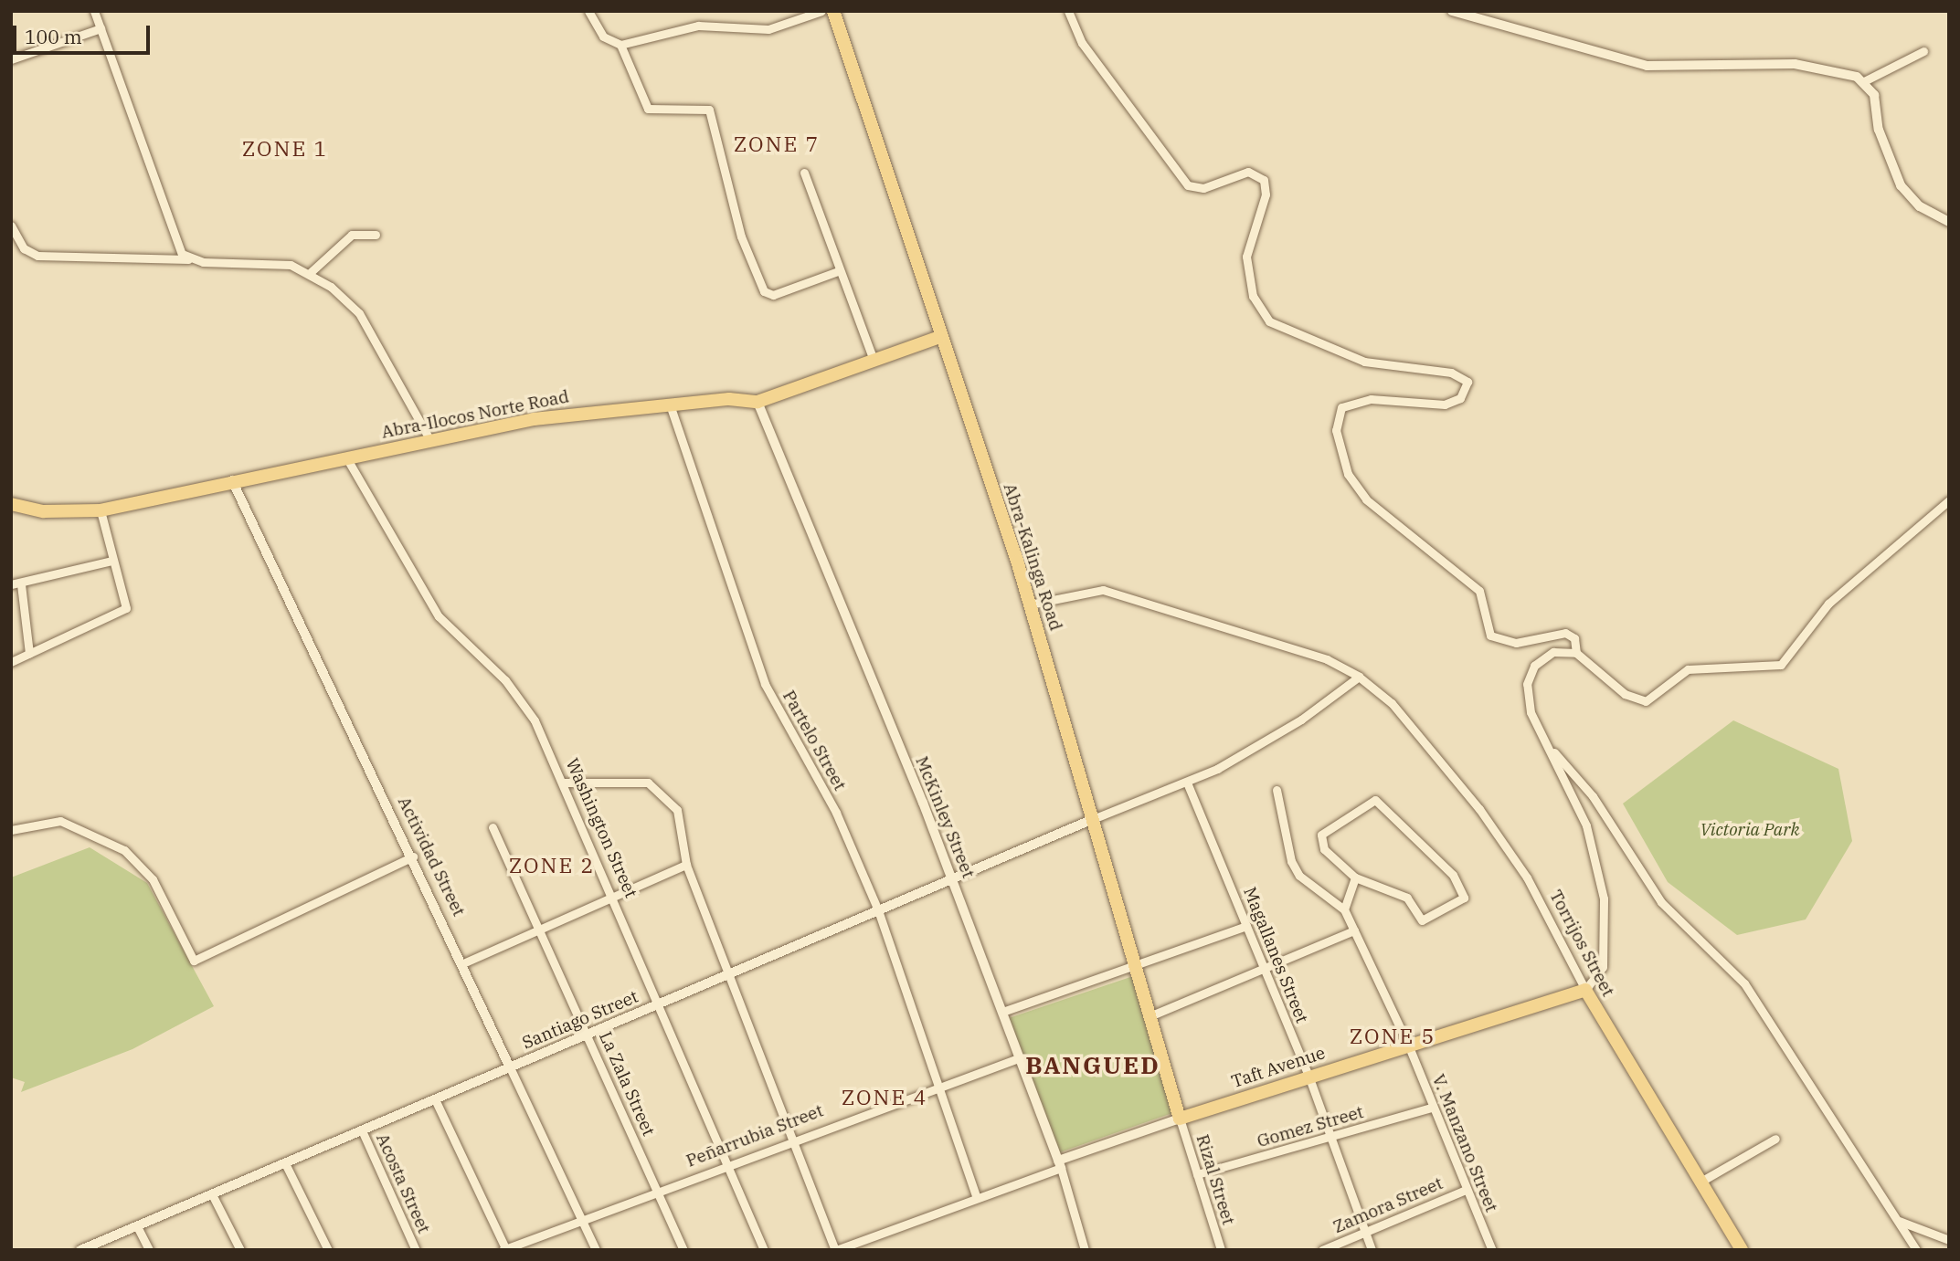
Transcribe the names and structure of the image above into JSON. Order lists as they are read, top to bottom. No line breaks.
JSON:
{"streets":{"main road":["Abra-Ilocos Norte Road","Abra-Kalinga Road","Torrijos Street","Taft Avenue"],"street":["Partelo Street","McKinley Street","Washington Street","Actividad Street","Magallanes Street","Santiago Street","La Zala Street","Gomez Street","Peñarrubia Street","V. Manzano Street","Rizal Street","Acosta Street","Zamora Street"]},"crossings":[["Abra-Ilocos Norte Road","Abra-Kalinga Road"],["Abra-Ilocos Norte Road","Partelo Street"],["Abra-Ilocos Norte Road","McKinley Street"],["Abra-Ilocos Norte Road","Washington Street"],["Abra-Ilocos Norte Road","Actividad Street"],["Abra-Kalinga Road","Torrijos Street"],["Abra-Kalinga Road","Santiago Street"],["Abra-Kalinga Road","Taft Avenue"],["Abra-Kalinga Road","Rizal Street"],["Partelo Street","Santiago Street"],["Partelo Street","Taft Avenue"],["Partelo Street","Peñarrubia Street"],["McKinley Street","Santiago Street"],["McKinley Street","Taft Avenue"],["McKinley Street","Peñarrubia Street"],["Washington Street","Santiago Street"],["Washington Street","Peñarrubia Street"],["Actividad Street","Santiago Street"],["Actividad Street","Peñarrubia Street"],["Torrijos Street","Taft Avenue"],["Magallanes Street","Taft Avenue"],["Magallanes Street","Gomez Street"],["Magallanes Street","Zamora Street"],["Santiago Street","La Zala Street"],["Santiago Street","Acosta Street"],["Taft Avenue","V. Manzano Street"],["Taft Avenue","Rizal Street"],["La Zala Street","Peñarrubia Street"],["Gomez Street","V. Manzano Street"],["Gomez Street","Rizal Street"],["V. Manzano Street","Zamora Street"]],"districts":["ZONE 7","ZONE 1","ZONE 2","ZONE 5","BANGUED","ZONE 4"],"parks":["Victoria Park"],"scale_bar":"100 m"}
